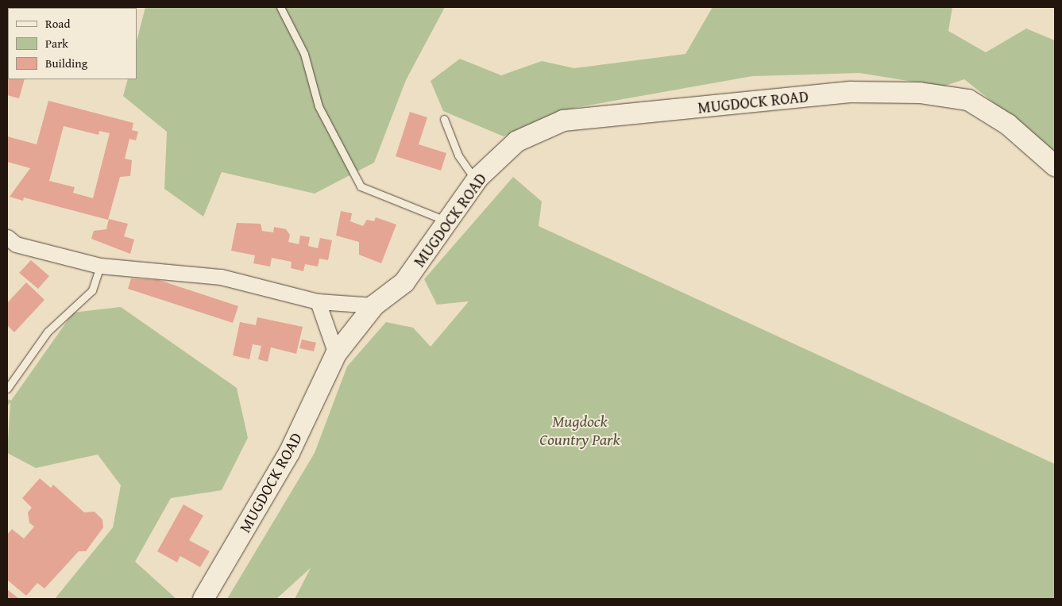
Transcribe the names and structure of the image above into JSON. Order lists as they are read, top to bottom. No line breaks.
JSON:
{"streets":{"street":["MUGDOCK ROAD"]},"parks":["Mugdock Country Park"],"legend":["Road","Park","Building"]}
